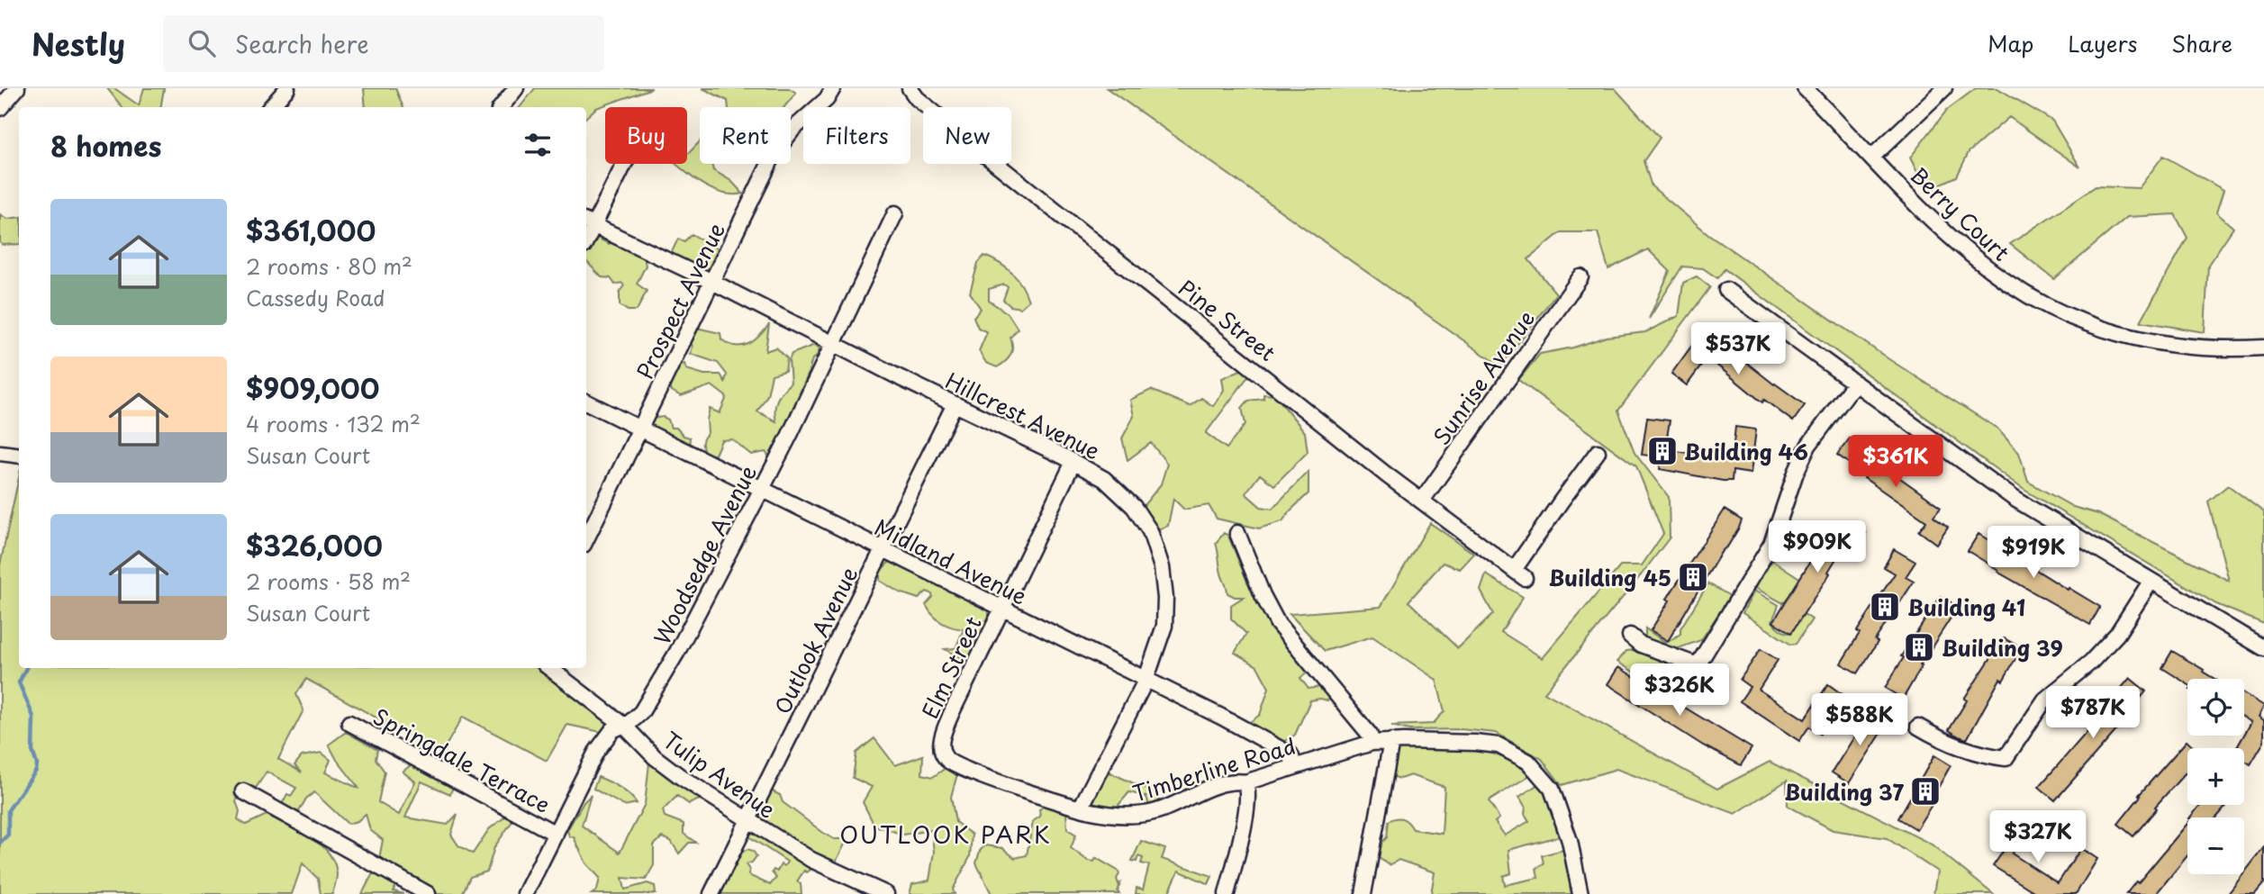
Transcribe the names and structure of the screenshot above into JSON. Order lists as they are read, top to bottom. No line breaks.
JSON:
{"streets":{"street":["Berry Court","Prospect Avenue","Pine Street","Sunrise Avenue","Hillcrest Avenue","Woodsedge Avenue","Midland Avenue","Outlook Avenue","Elm Street","Springdale Terrace","Timberline Road","Tulip Avenue"]},"crossings":[["Prospect Avenue","Hillcrest Avenue"],["Prospect Avenue","Midland Avenue"],["Pine Street","Sunrise Avenue"],["Hillcrest Avenue","Woodsedge Avenue"],["Hillcrest Avenue","Midland Avenue"],["Hillcrest Avenue","Outlook Avenue"],["Hillcrest Avenue","Elm Street"],["Hillcrest Avenue","Timberline Road"],["Woodsedge Avenue","Midland Avenue"],["Woodsedge Avenue","Springdale Terrace"],["Woodsedge Avenue","Tulip Avenue"],["Midland Avenue","Outlook Avenue"],["Midland Avenue","Elm Street"],["Midland Avenue","Timberline Road"],["Outlook Avenue","Tulip Avenue"],["Elm Street","Timberline Road"]],"districts":["OUTLOOK PARK"],"places":{"building":["Building 46","Building 45","Building 41","Building 39","Building 37"]},"page":{"header":"Nestly","search":"Search here","nav":["Map","Layers","Share"],"chip":["Buy","Rent","Filters","New"],"heading":"8 homes","list":[{"name":"$361,000","note":"2 rooms · 80 m² · Cassedy Road"},{"name":"$909,000","note":"4 rooms · 132 m² · Susan Court"},{"name":"$326,000","note":"2 rooms · 58 m² · Susan Court"}],"price":["$537K","$361K","$909K","$919K","$326K","$787K","$588K","$327K"],"map_buttons":["+","−"]}}
